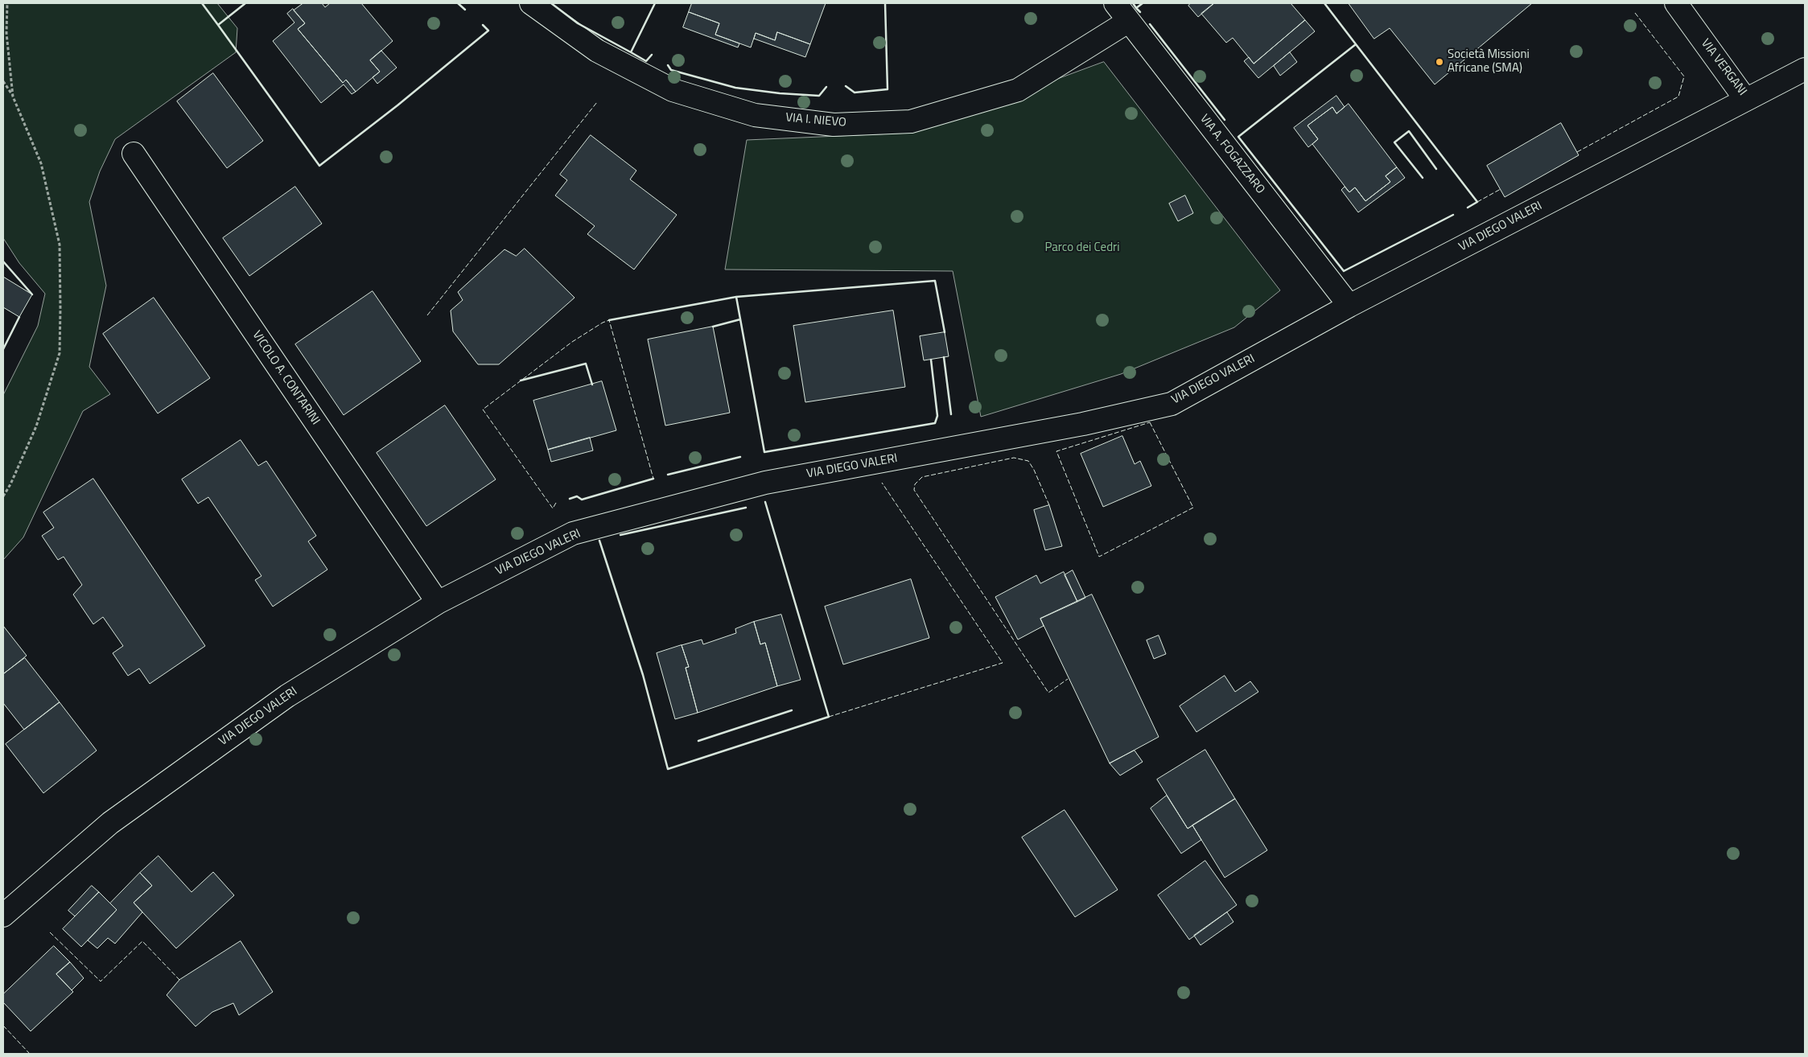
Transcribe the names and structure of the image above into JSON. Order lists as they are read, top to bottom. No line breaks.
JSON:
{"streets":{"street":["VIA VERGANI","VIA I. NIEVO","VIA A. FOGAZZARO","VIA DIEGO VALERI","VICOLO A. CONTARINI"]},"crossings":[["VIA VERGANI","VIA DIEGO VALERI"],["VIA I. NIEVO","VIA A. FOGAZZARO"],["VIA A. FOGAZZARO","VIA DIEGO VALERI"],["VIA DIEGO VALERI","VICOLO A. CONTARINI"]],"parks":["Parco dei Cedri"],"places":["Società Missioni Africane (SMA)"]}
